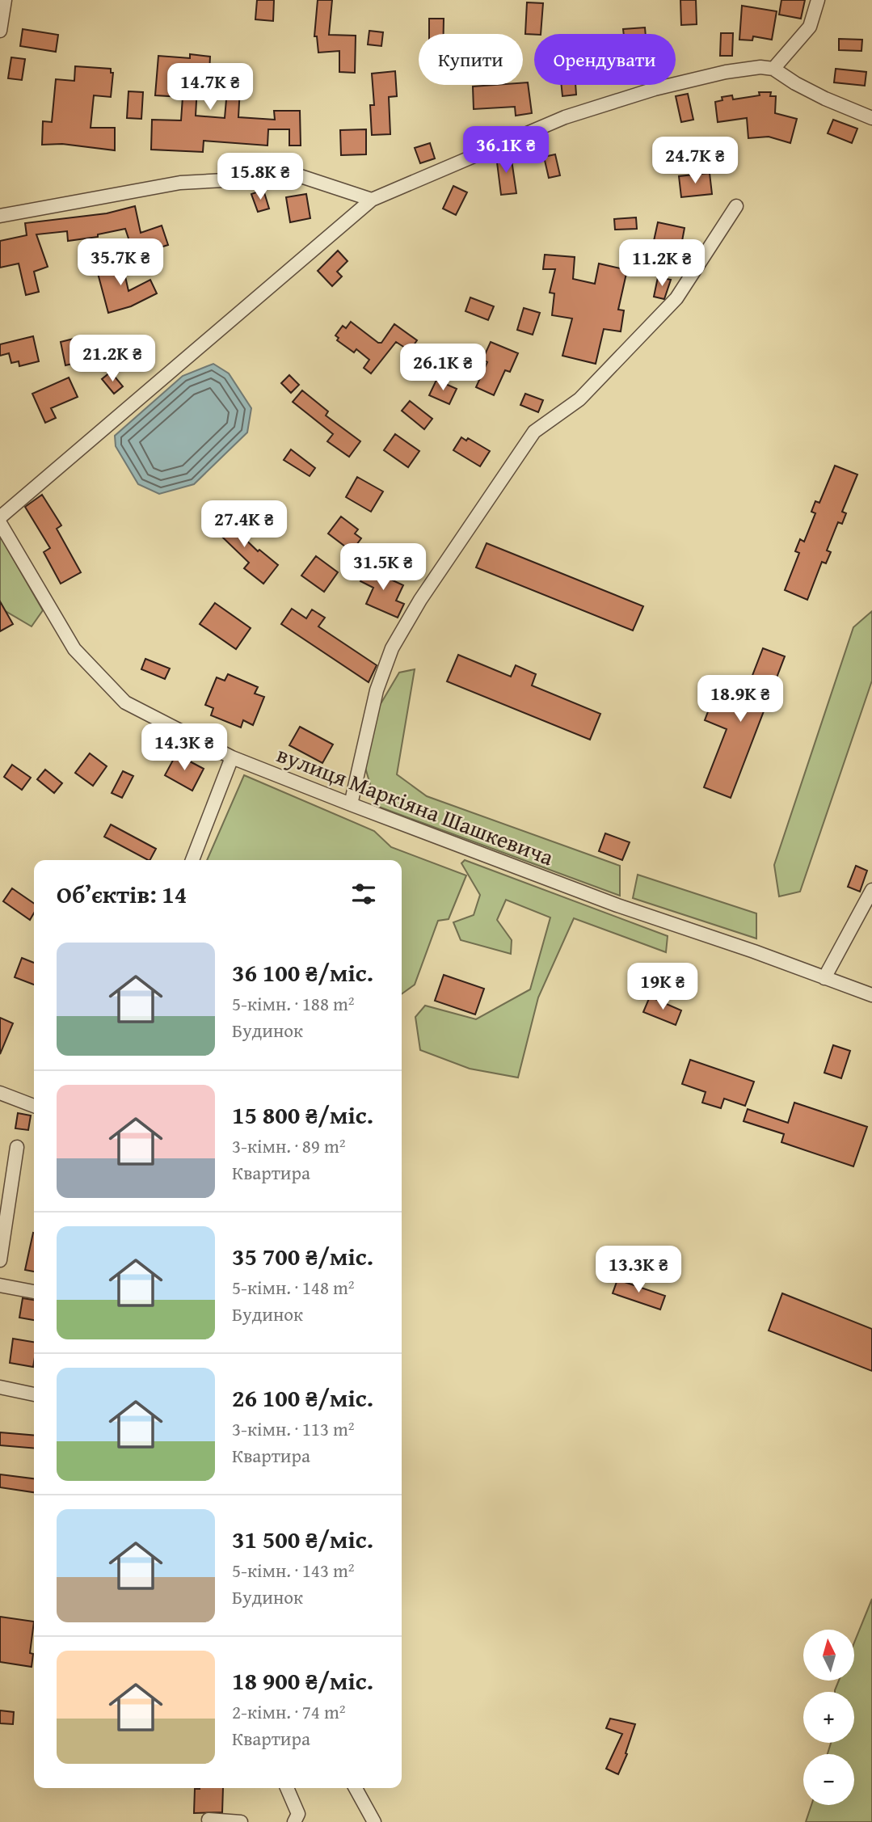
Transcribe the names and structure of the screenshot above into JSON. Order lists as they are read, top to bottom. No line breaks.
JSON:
{"streets":{"street":["вулиця Маркіяна Шашкевича"]},"north":"top","page":{"chip":["Купити","Орендувати"],"price":["14.7K ₴","36.1K ₴","24.7K ₴","15.8K ₴","35.7K ₴","11.2K ₴","21.2K ₴","26.1K ₴","27.4K ₴","31.5K ₴","18.9K ₴","14.3K ₴","19K ₴","13.3K ₴"],"heading":"Об’єктів: 14","list":[{"name":"36 100 ₴/міс.","note":"5-кімн. · 188 m² · Будинок"},{"name":"15 800 ₴/міс.","note":"3-кімн. · 89 m² · Квартира"},{"name":"35 700 ₴/міс.","note":"5-кімн. · 148 m² · Будинок"},{"name":"26 100 ₴/міс.","note":"3-кімн. · 113 m² · Квартира"},{"name":"31 500 ₴/міс.","note":"5-кімн. · 143 m² · Будинок"},{"name":"18 900 ₴/міс.","note":"2-кімн. · 74 m² · Квартира"}],"map_buttons":["+","−"]}}
